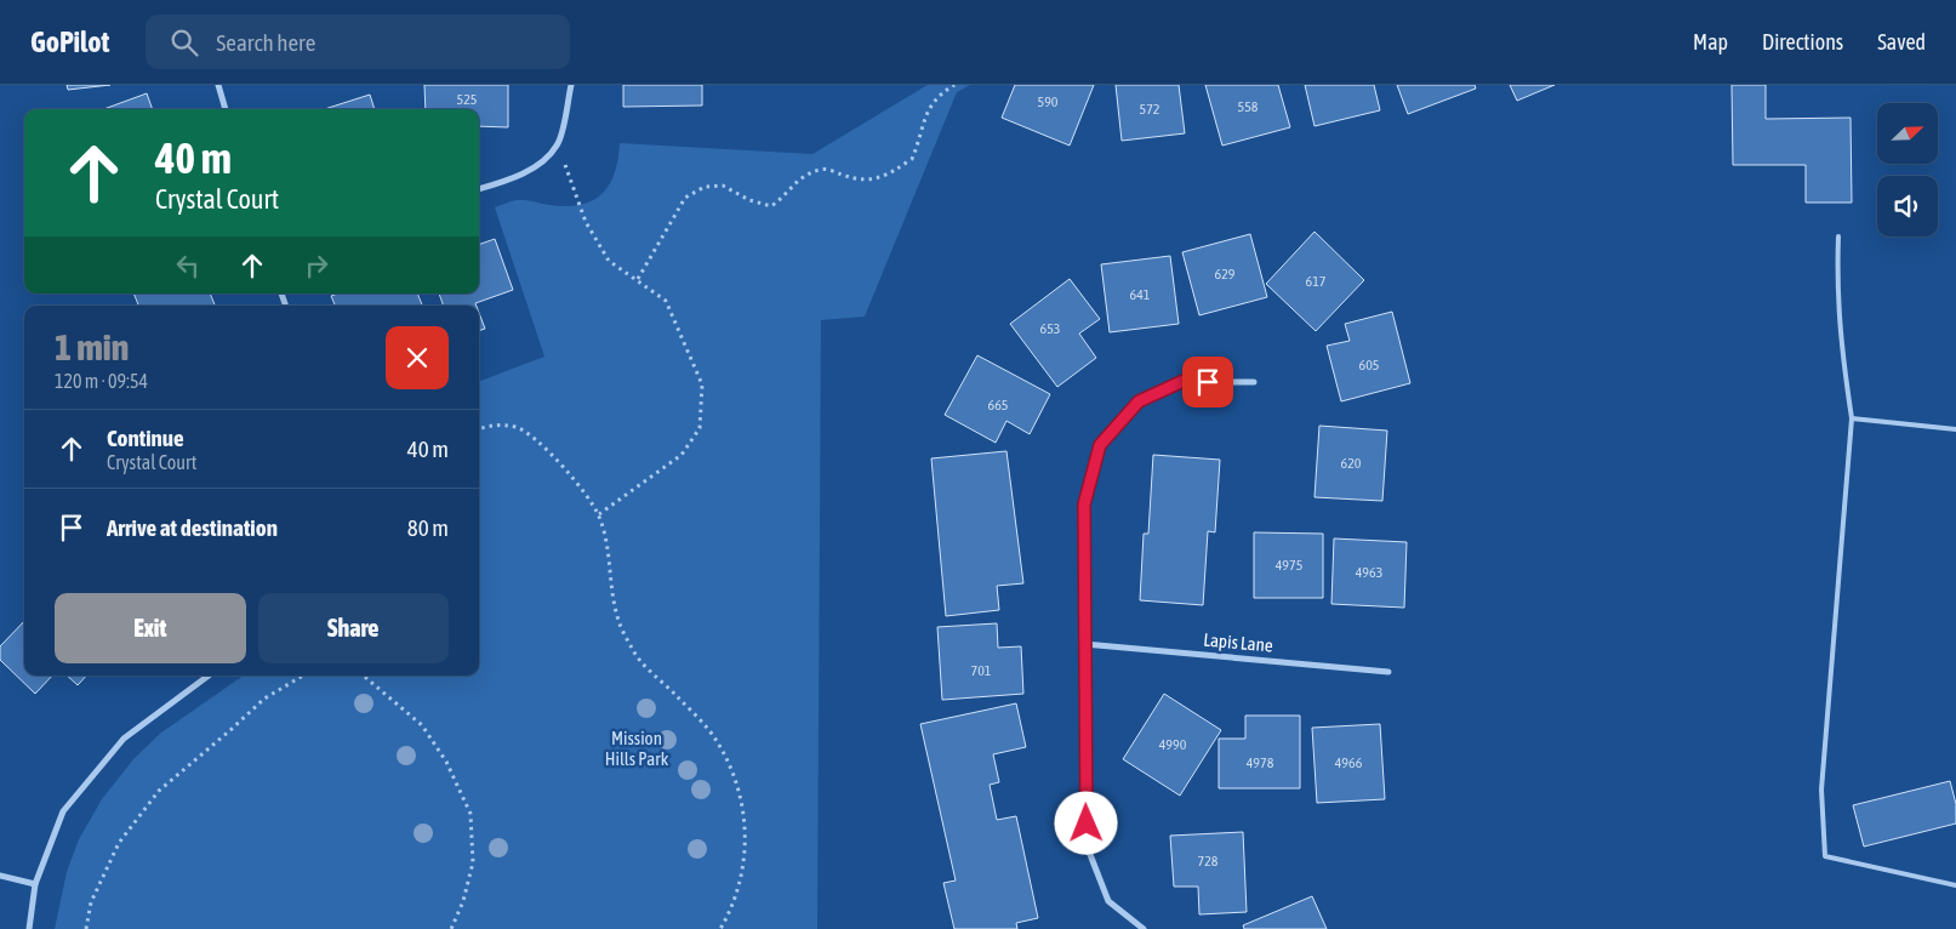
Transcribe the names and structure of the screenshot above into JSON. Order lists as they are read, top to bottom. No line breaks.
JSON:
{"streets":{"street":["Lapis Lane"]},"parks":["Mission Hills Park"],"house_numbers":["525","590","558","572","629","617","641","653","605","665","620","4975","4963","701","4990","4978","4966","728"],"north":"top right","page":{"header":"GoPilot","search":"Search here","nav":["Map","Directions","Saved"],"turn":["40 m","Crystal Court"],"heading":["1 min","120 m · 09:54"],"list":[{"name":"Continue","note":"Crystal Court","value":"40 m"},{"name":"Arrive at destination","value":"80 m"}],"buttons":["Exit","Share"]}}
